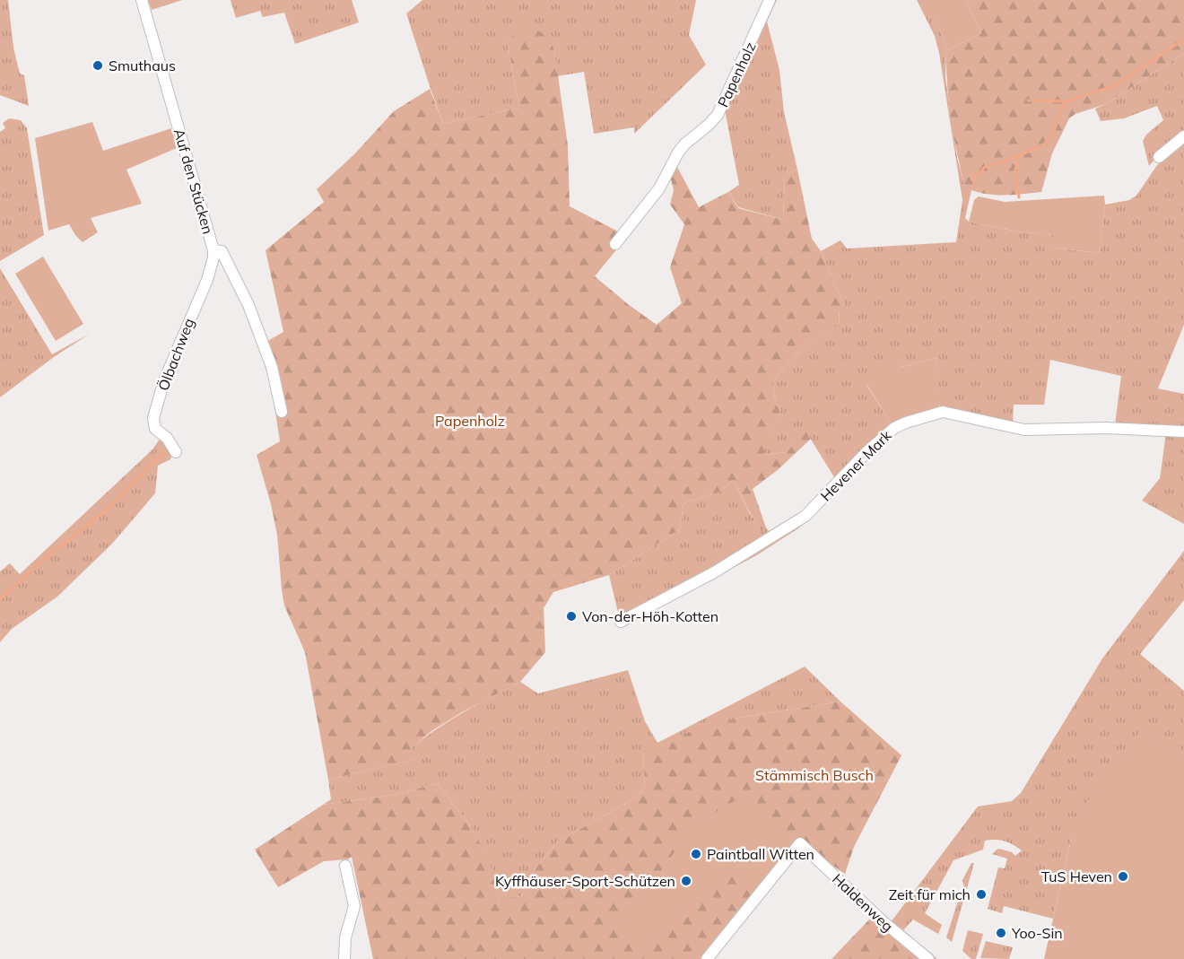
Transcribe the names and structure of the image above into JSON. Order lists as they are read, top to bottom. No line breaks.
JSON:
{"streets":{"street":["Papenholz","Auf den Stücken","Ölbachweg","Hevener Mark","Haldenweg"]},"crossings":[["Auf den Stücken","Ölbachweg"]],"parks":["Papenholz","Stämmisch Busch"],"places":["Smuthaus","Von-der-Höh-Kotten","Paintball Witten","TuS Heven","Kyffhäuser-Sport-Schützen","Zeit für mich","Yoo-Sin"]}
